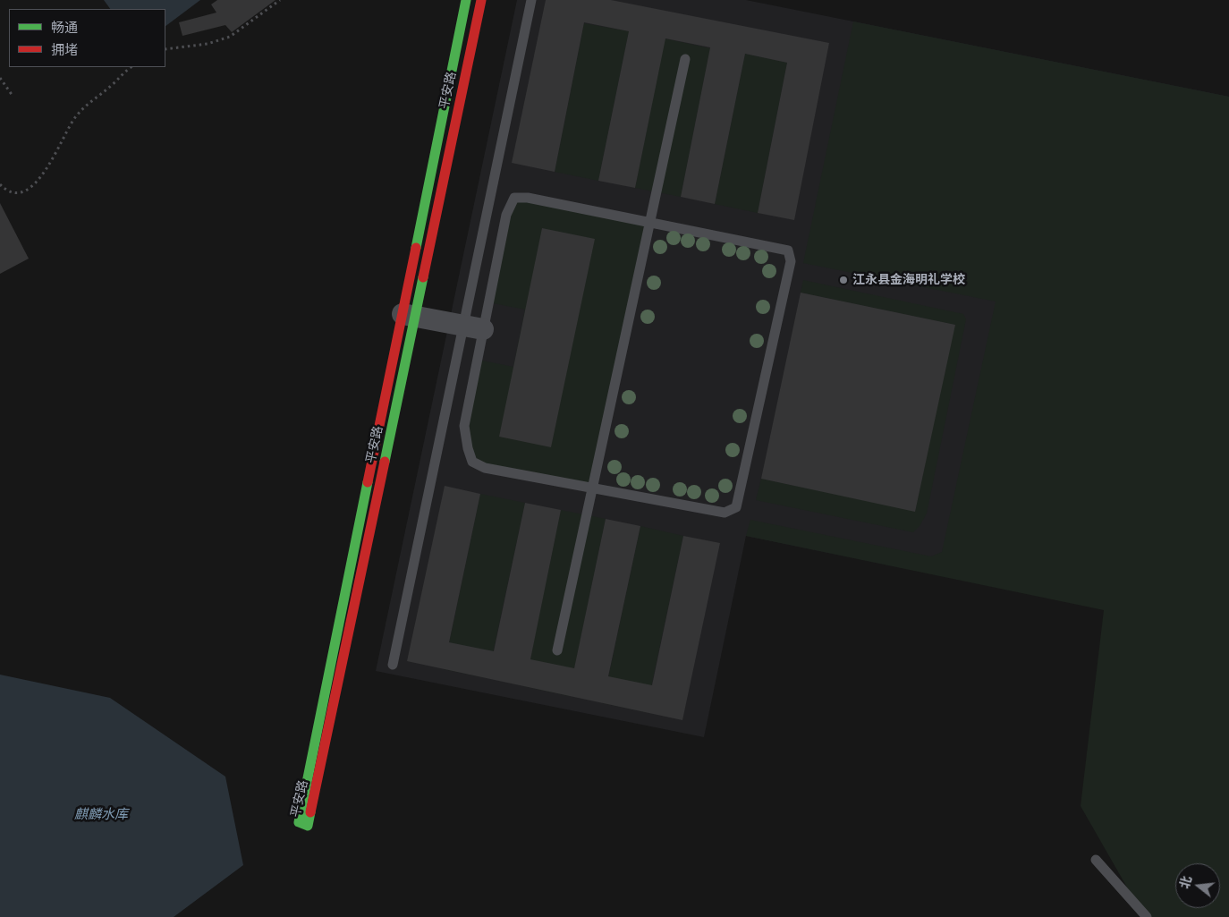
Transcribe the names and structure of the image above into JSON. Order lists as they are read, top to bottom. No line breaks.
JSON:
{"streets":{"street":["平安路"]},"water":["麒麟水库"],"places":["江永县金海明礼学校"],"legend":["畅通","拥堵"],"north":"left"}
